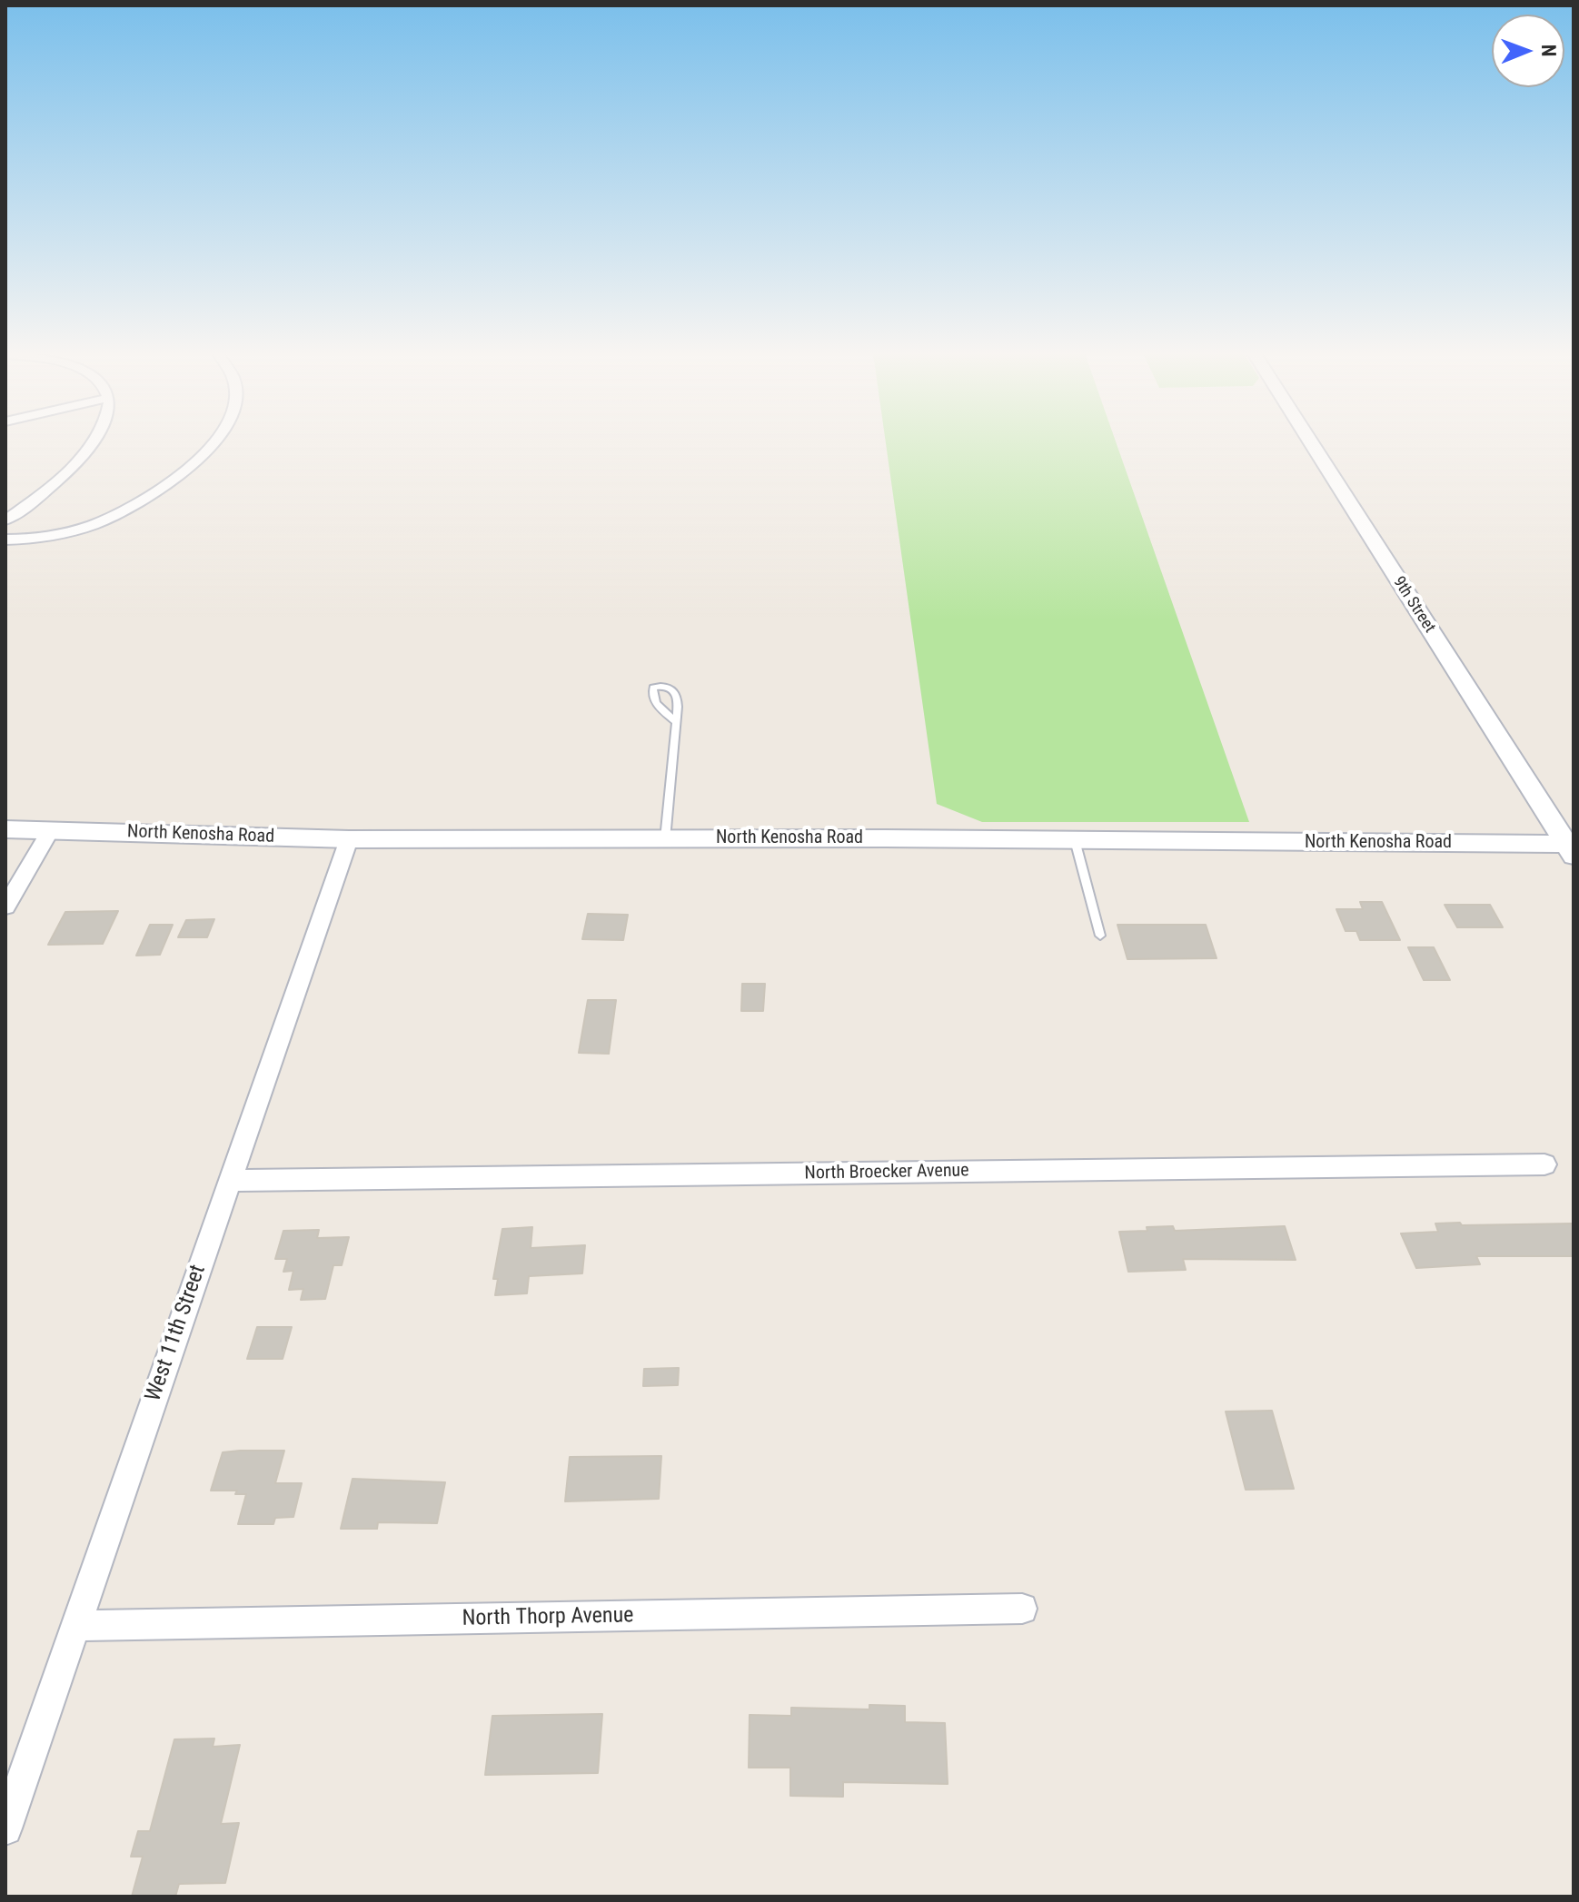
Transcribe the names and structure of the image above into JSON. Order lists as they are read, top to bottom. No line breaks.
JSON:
{"streets":{"street":["9th Street","North Kenosha Road","North Broecker Avenue","West 11th Street","North Thorp Avenue"]},"crossings":[["9th Street","North Kenosha Road"],["North Kenosha Road","West 11th Street"],["North Broecker Avenue","West 11th Street"],["West 11th Street","North Thorp Avenue"]],"north":"right"}
